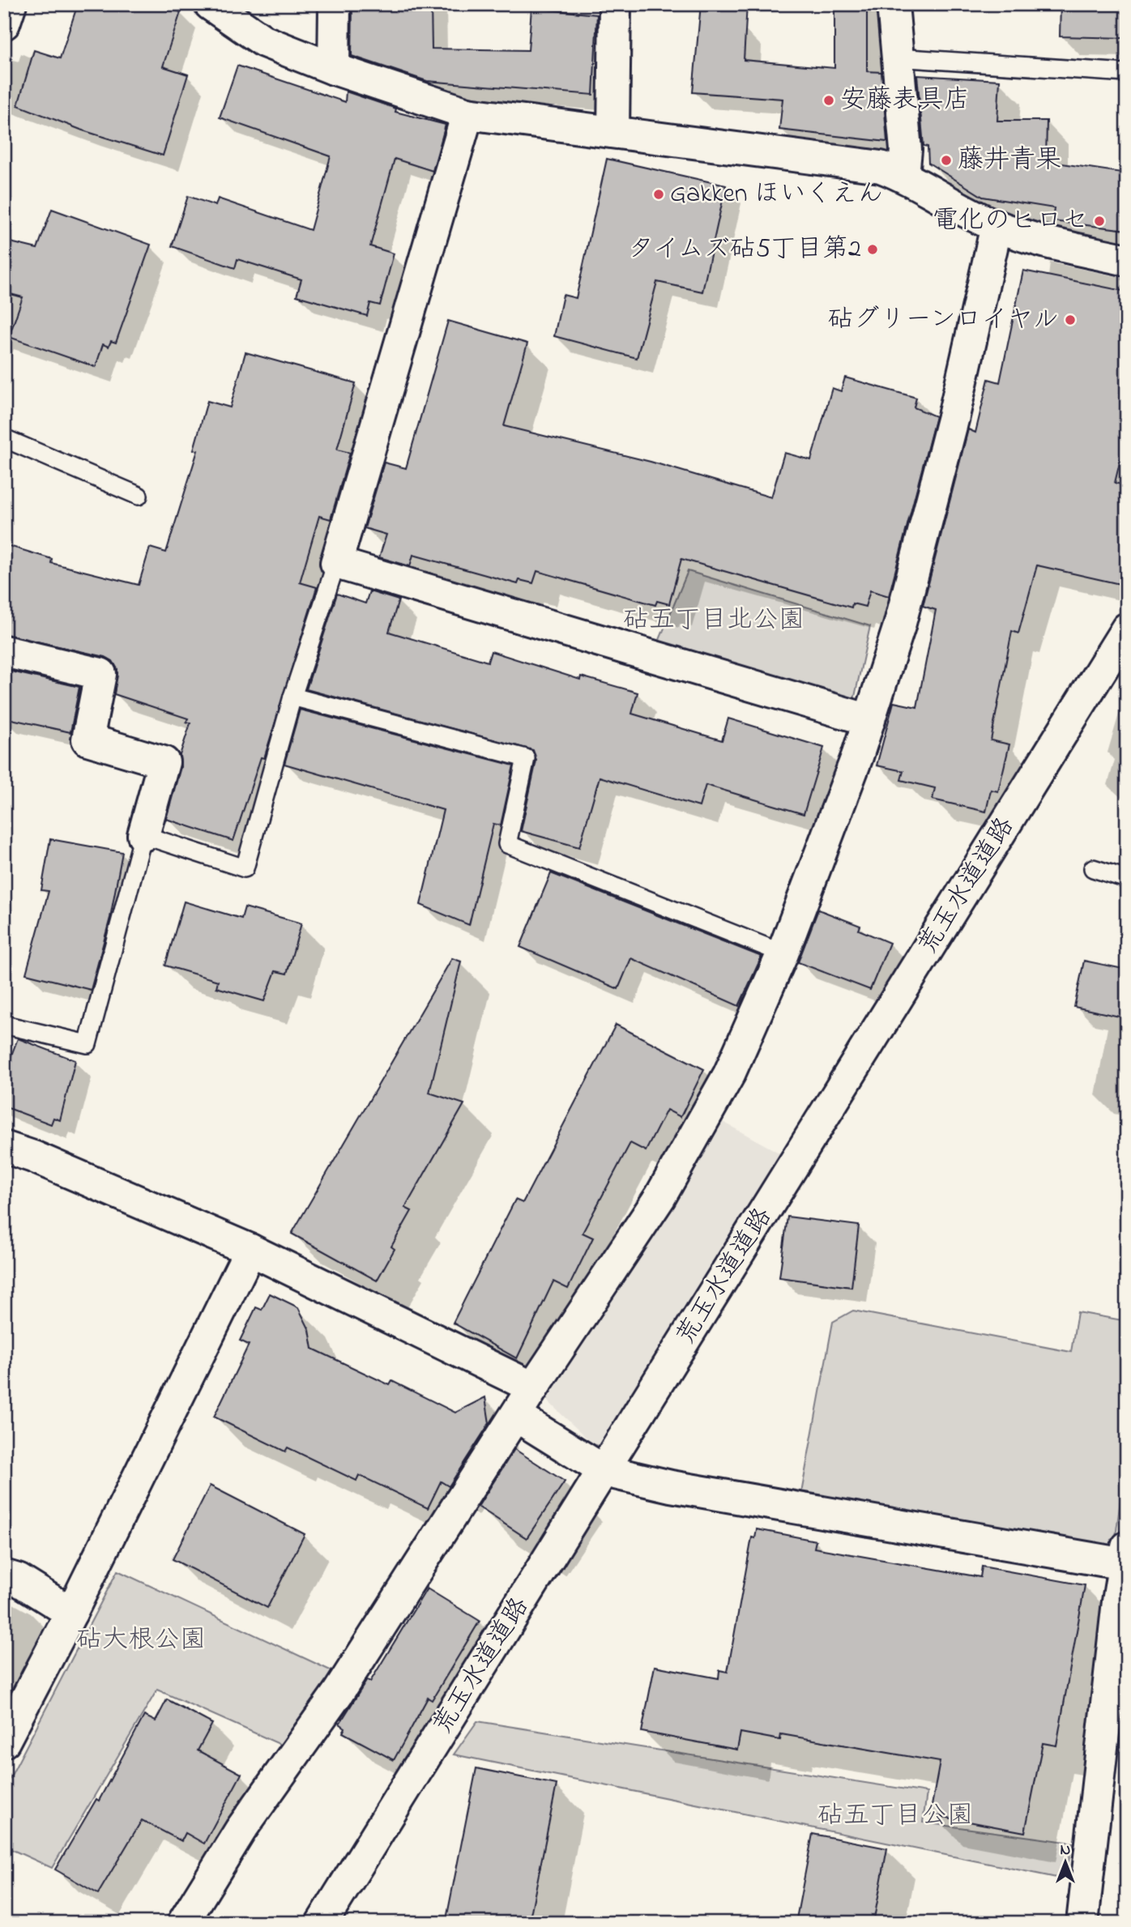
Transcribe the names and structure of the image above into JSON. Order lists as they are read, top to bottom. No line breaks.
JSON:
{"streets":{"street":["荒玉水道道路"]},"parks":["砧五丁目北公園","砧大根公園","砧五丁目公園"],"places":["安藤表具店","藤井青果","Gakken ほいくえん","電化のヒロセ","タイムズ砧5丁目第2","砧グリーンロイヤル"],"north":"top"}
